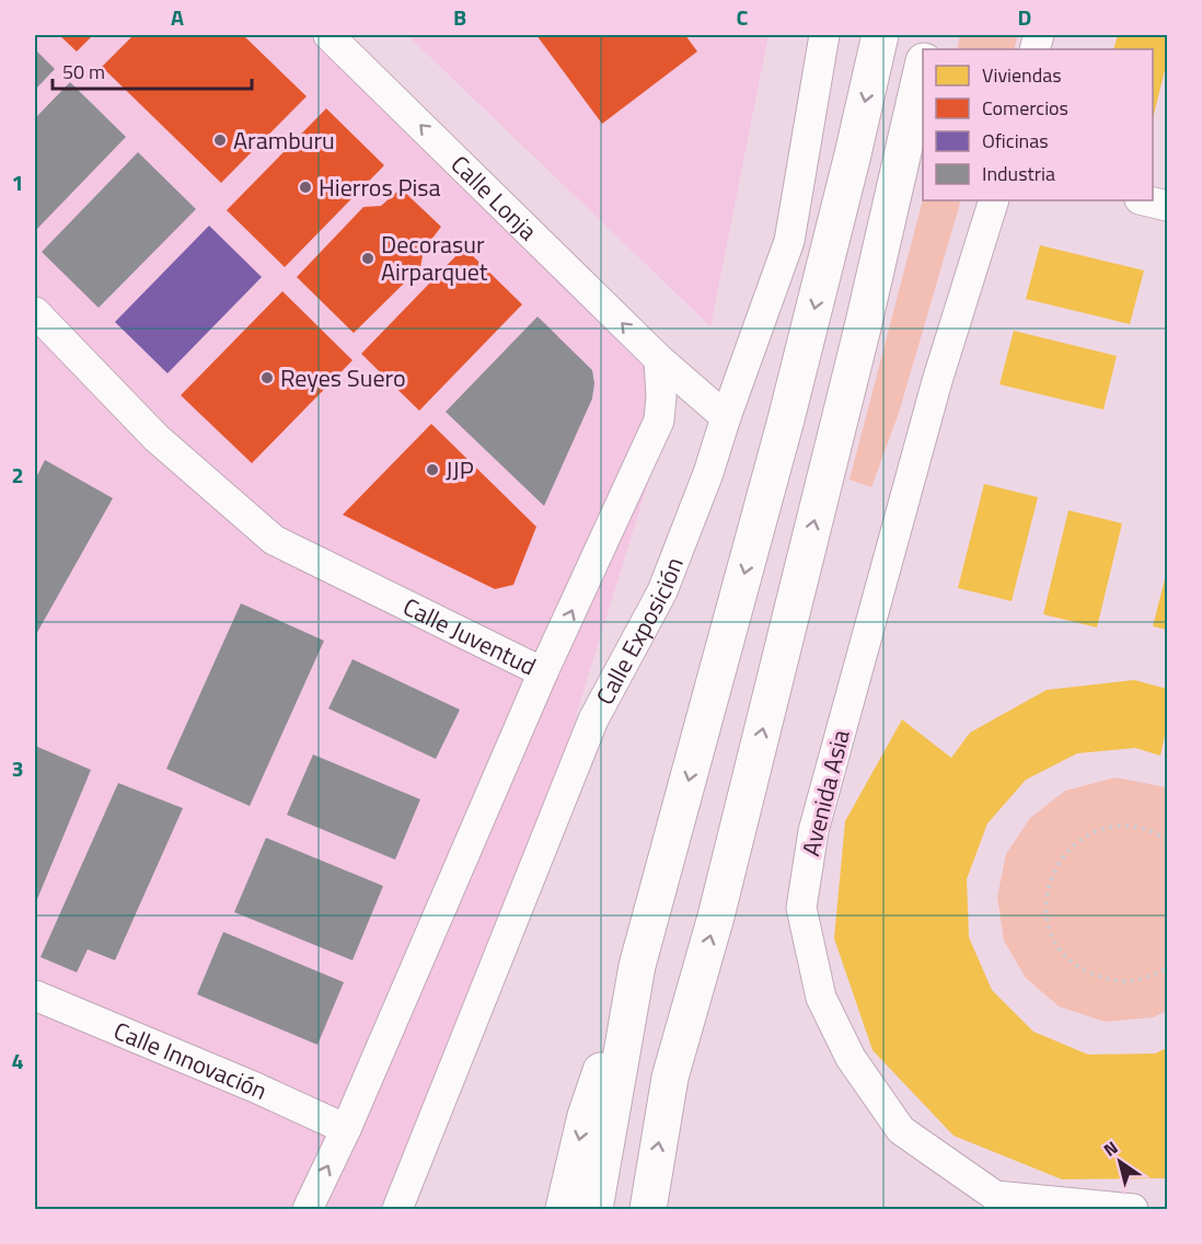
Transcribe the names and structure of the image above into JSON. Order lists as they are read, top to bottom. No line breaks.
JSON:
{"streets":{"street":["Calle Lonja","Calle Exposición","Calle Juventud","Avenida Asia","Calle Innovación"]},"crossings":[["Calle Lonja","Calle Exposición"],["Calle Juventud","Calle Innovación"]],"one_way":["Calle Lonja"],"places":["Aramburu","Hierros Pisa","Decorasur Airparquet","Reyes Suero","JJP"],"legend":["Viviendas","Comercios","Oficinas","Industria"],"scale_bar":"50 m","north":"top left","grid":{"columns":["A","B","C","D"],"rows":["1","2","3","4"]}}
